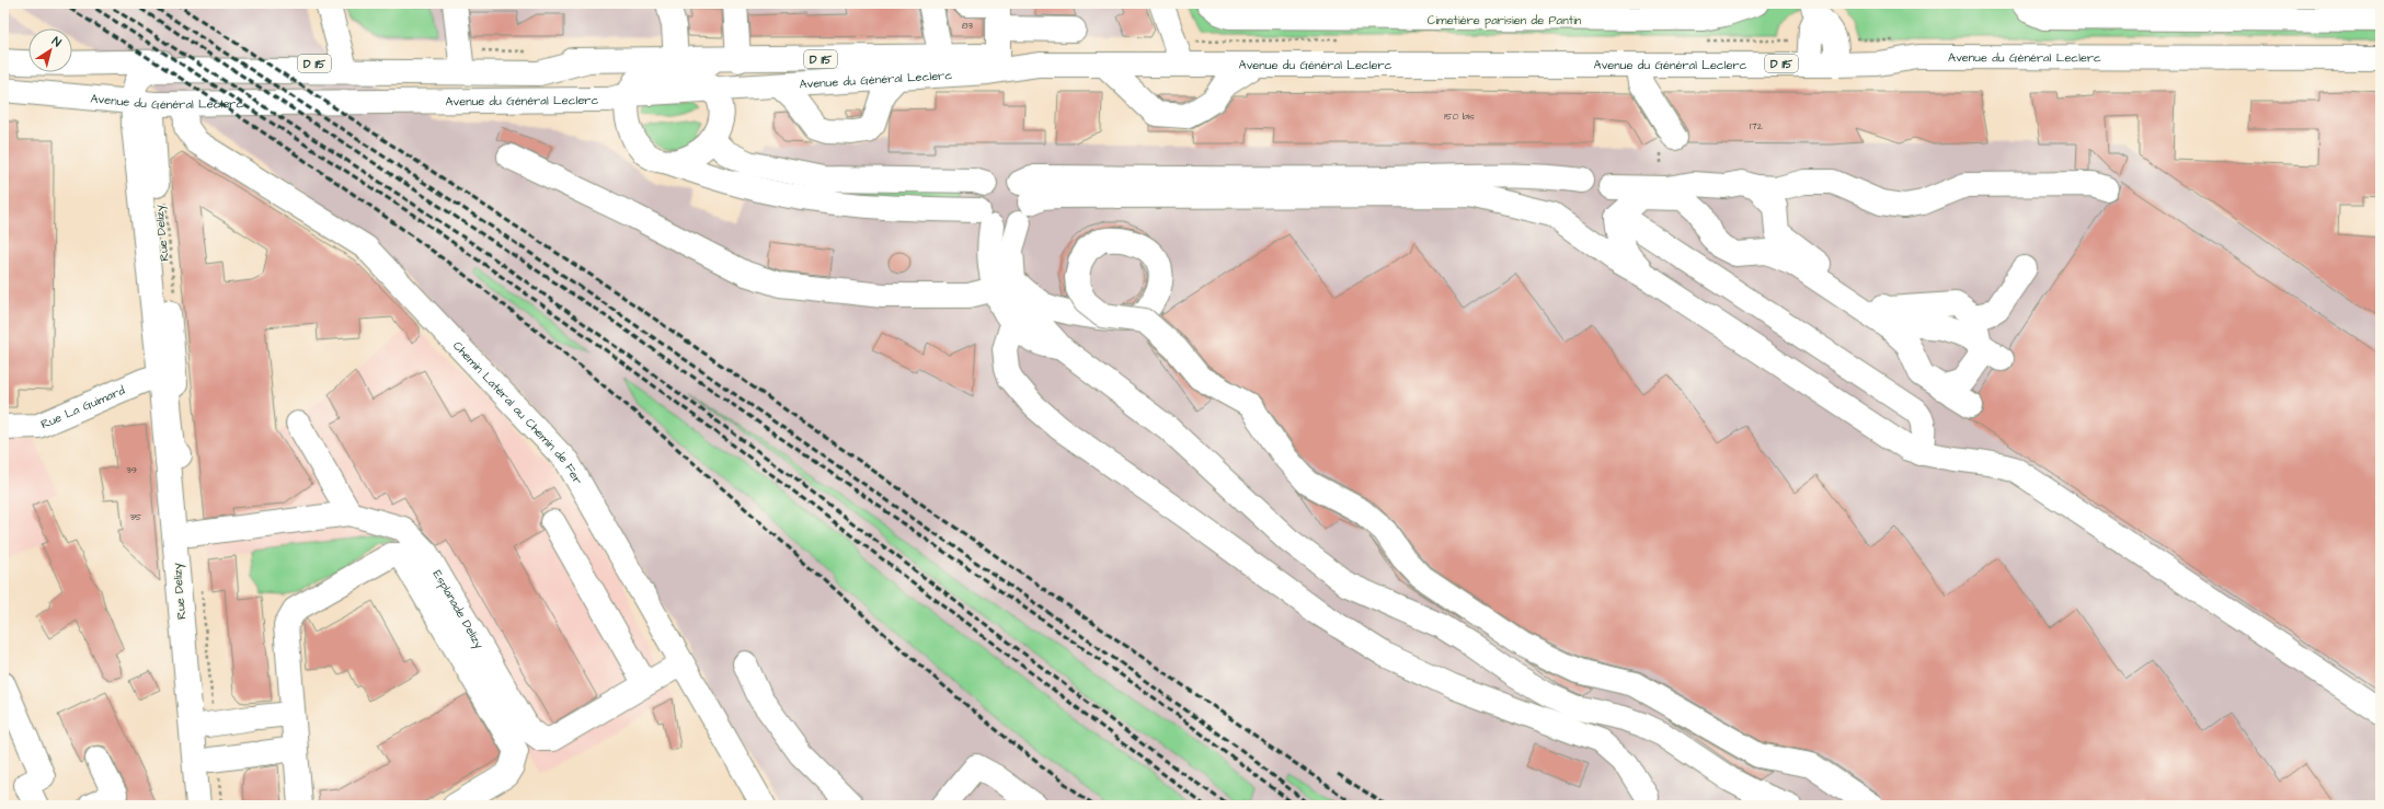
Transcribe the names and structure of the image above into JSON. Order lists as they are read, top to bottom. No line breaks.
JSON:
{"streets":{"main road":["Avenue du Général Leclerc","D 115","Rue Delizy","Rue La Guimard","Chemin Latéral au Chemin de Fer","Esplanade Delizy"]},"crossings":[["Avenue du Général Leclerc","Rue Delizy"],["Avenue du Général Leclerc","Chemin Latéral au Chemin de Fer"],["Rue Delizy","Rue La Guimard"],["Rue Delizy","Esplanade Delizy"],["Chemin Latéral au Chemin de Fer","Esplanade Delizy"]],"parks":["Cimetière parisien de Pantin"],"house_numbers":["83","150 bis","172","39","35"],"north":"top right"}
